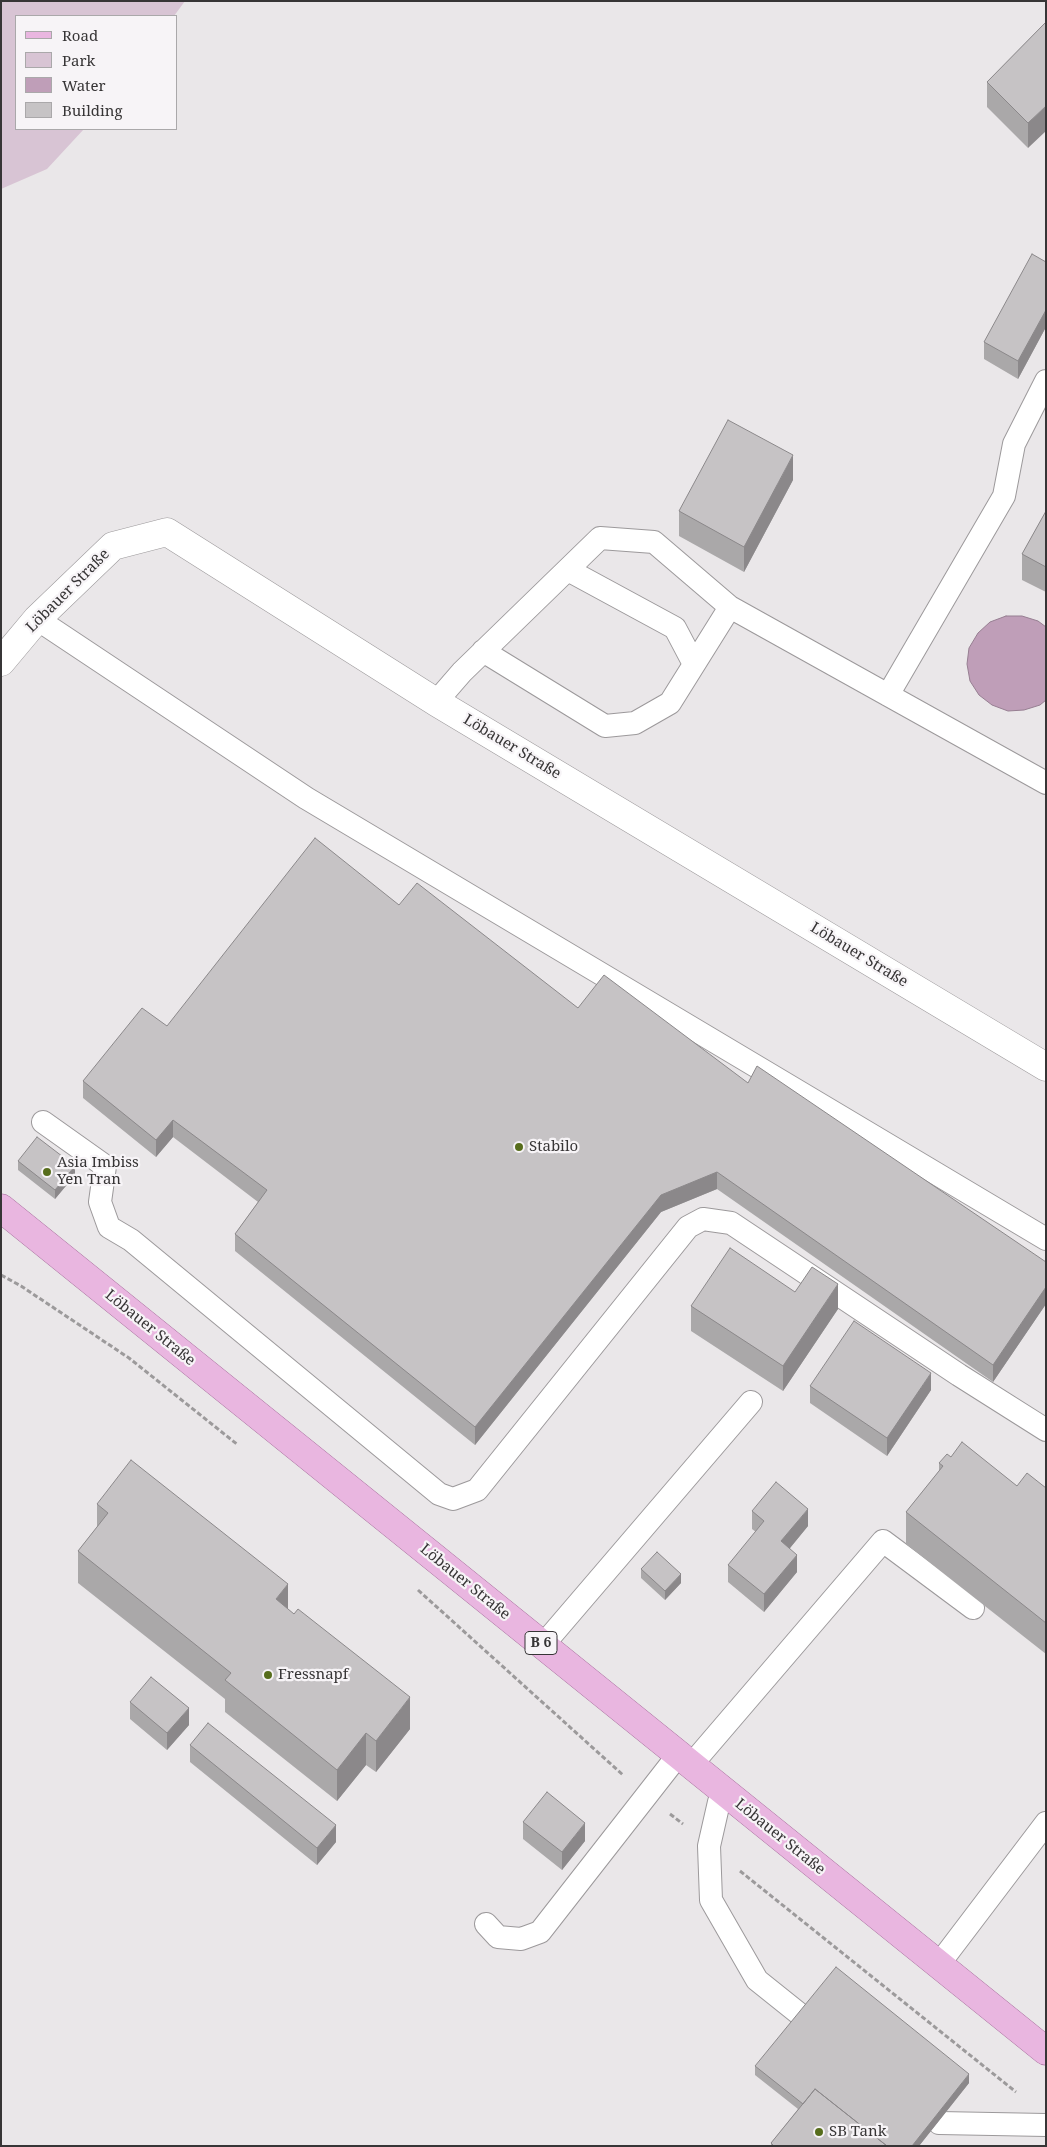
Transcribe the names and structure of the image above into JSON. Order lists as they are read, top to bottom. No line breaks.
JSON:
{"streets":{"main road":["Löbauer Straße","B 6"]},"places":["Stabilo","Asia Imbiss Yen Tran","Fressnapf","SB Tank"],"legend":["Road","Park","Water","Building"]}
